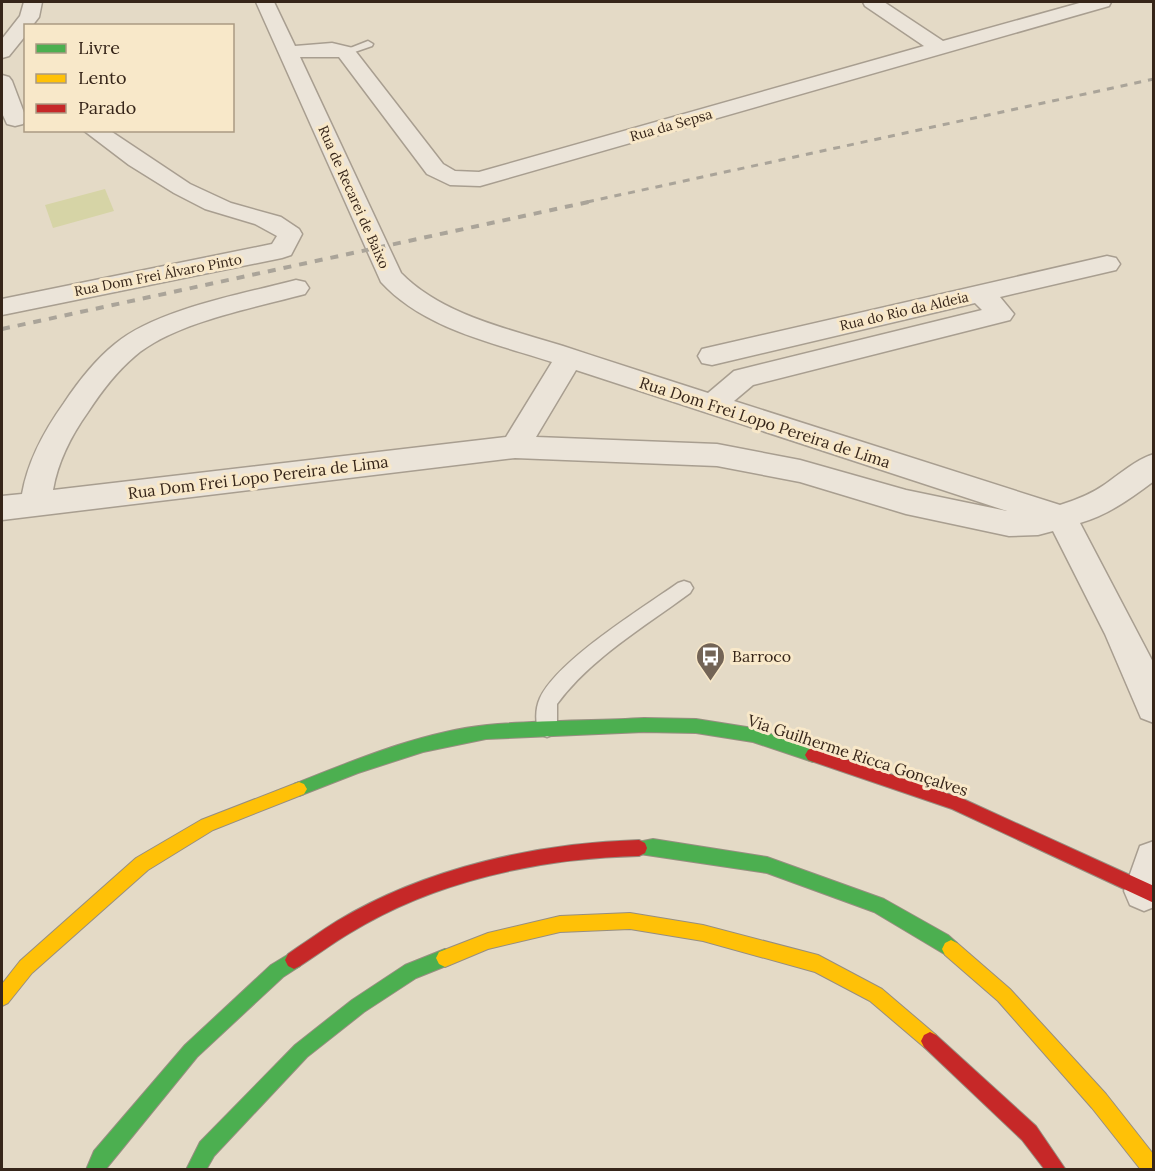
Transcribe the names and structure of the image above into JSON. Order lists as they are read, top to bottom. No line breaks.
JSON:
{"streets":{"main road":["Via Guilherme Ricca Gonçalves"],"street":["Rua da Sepsa","Rua de Recarei de Baixo","Rua Dom Frei Álvaro Pinto","Rua do Rio da Aldeia","Rua Dom Frei Lopo Pereira de Lima"]},"crossings":[["Rua de Recarei de Baixo","Rua Dom Frei Lopo Pereira de Lima"],["Rua do Rio da Aldeia","Rua Dom Frei Lopo Pereira de Lima"]],"places":{"bus stop":["Barroco"]},"legend":["Livre","Lento","Parado"]}
